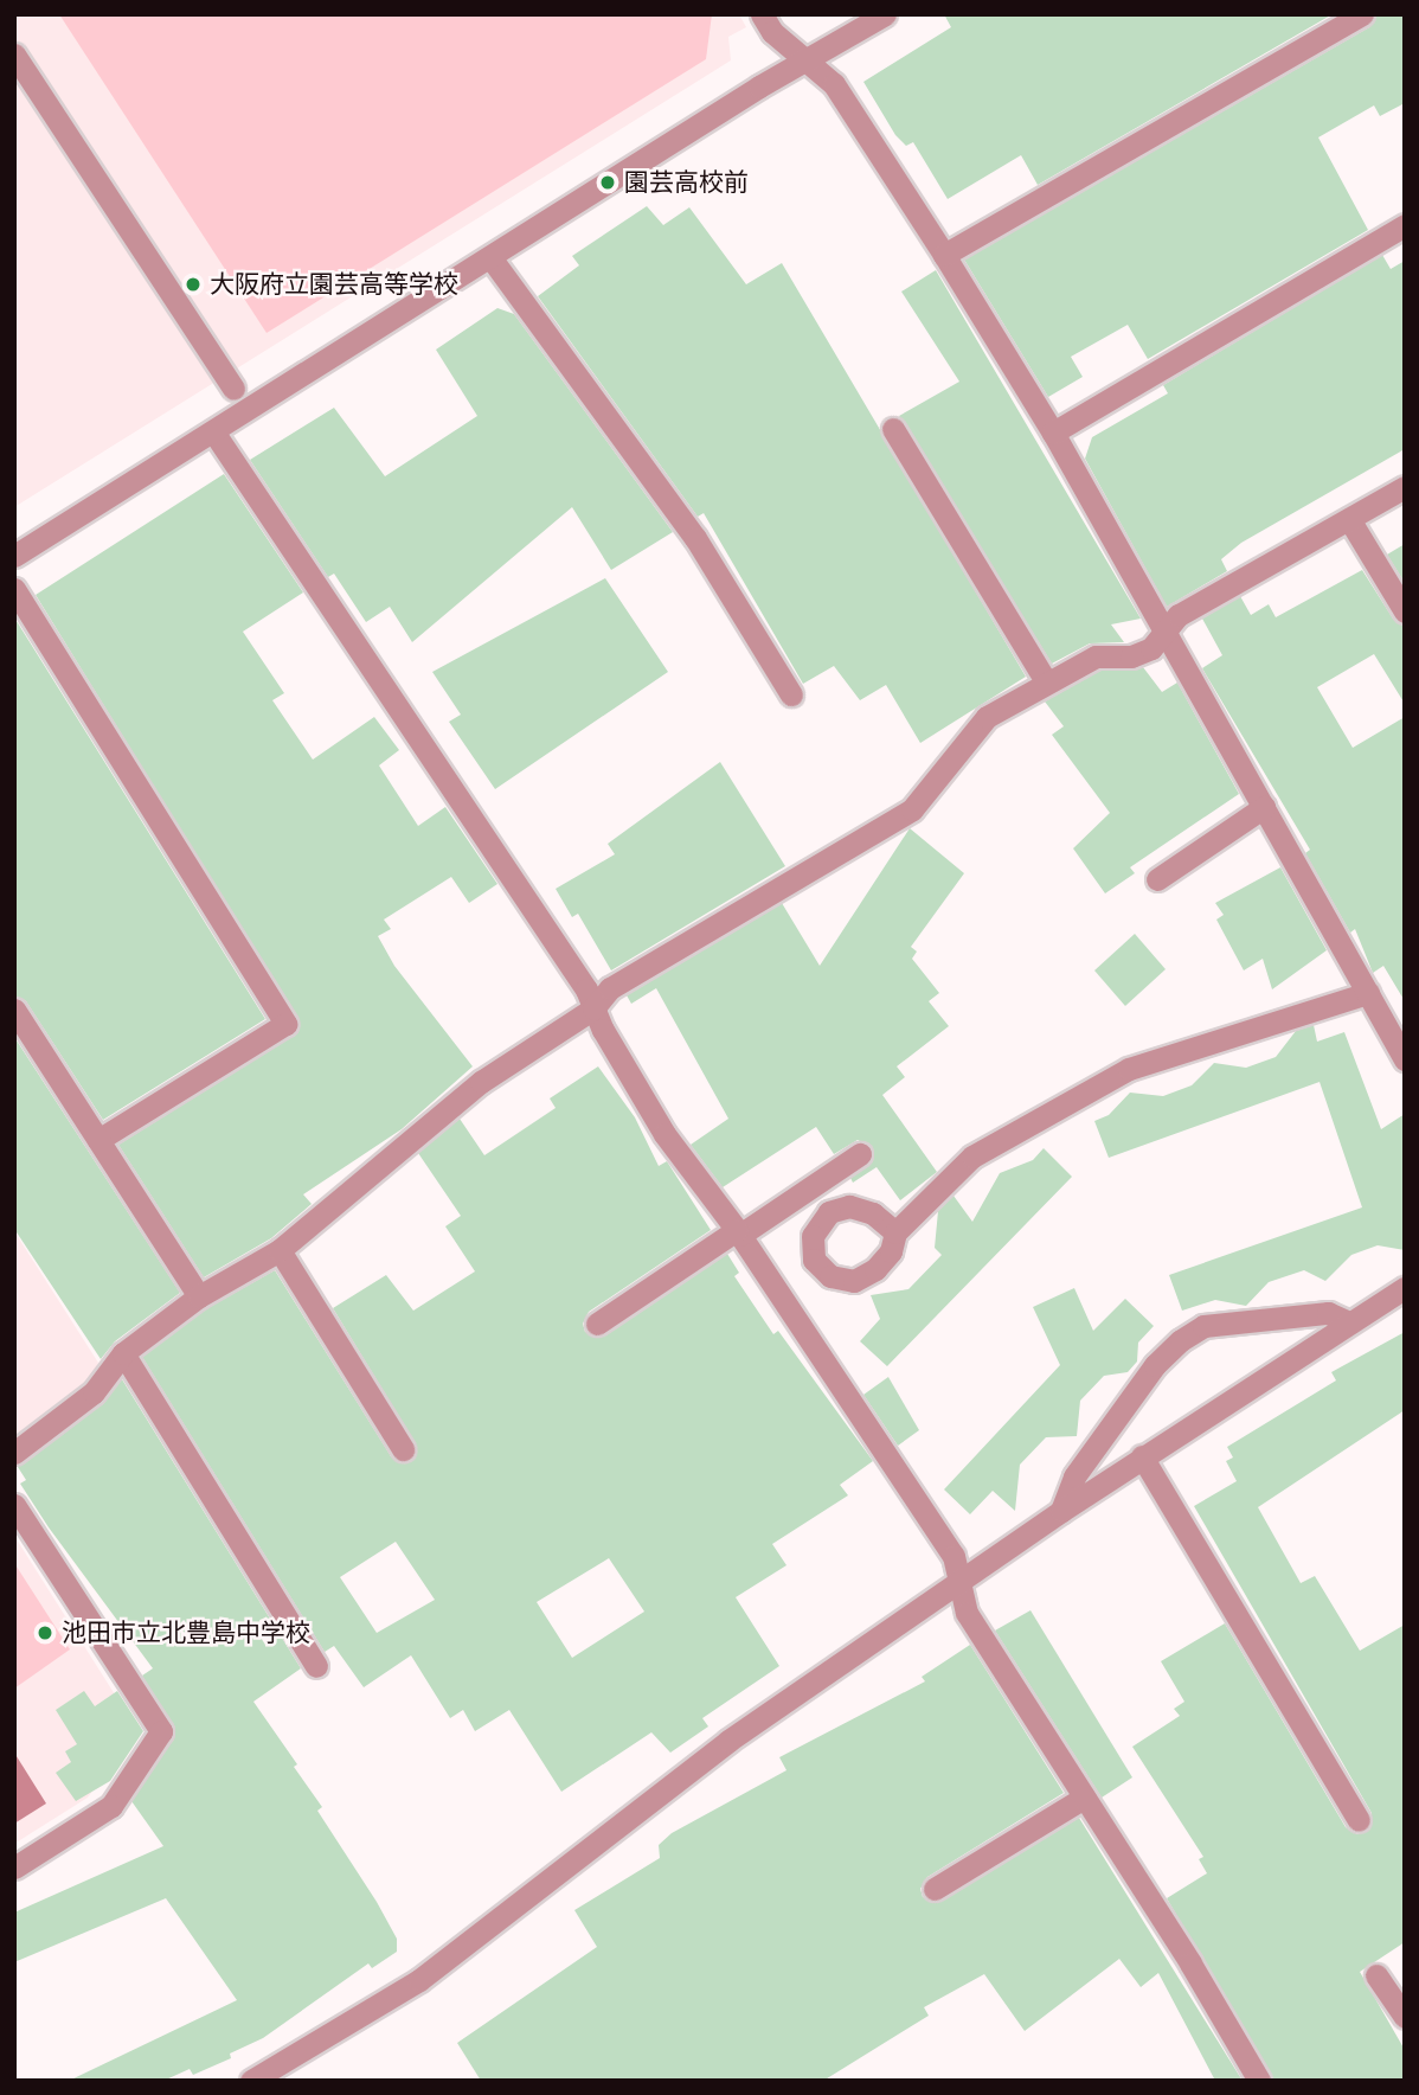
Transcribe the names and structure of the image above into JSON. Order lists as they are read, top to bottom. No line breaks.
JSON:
{"places":["園芸高校前","大阪府立園芸高等学校","池田市立北豊島中学校"]}
